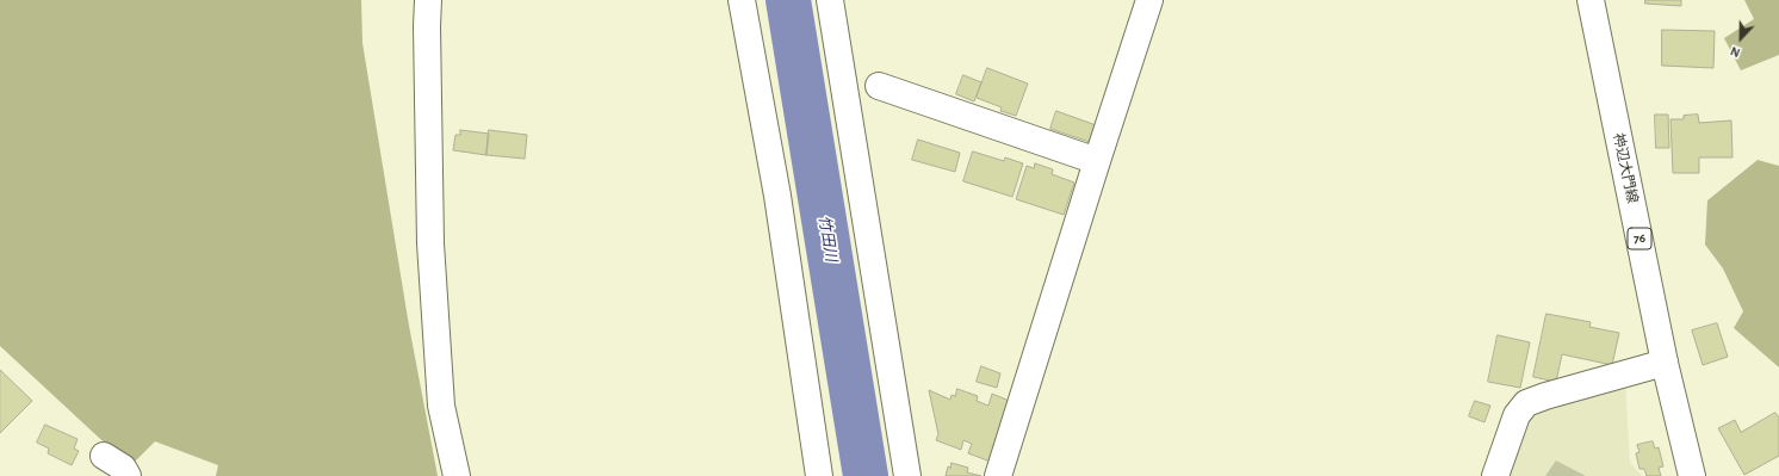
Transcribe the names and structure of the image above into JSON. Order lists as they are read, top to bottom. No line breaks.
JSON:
{"streets":{"street":["神辺大門線","76"]},"water":["竹田川"],"north":"bottom"}
